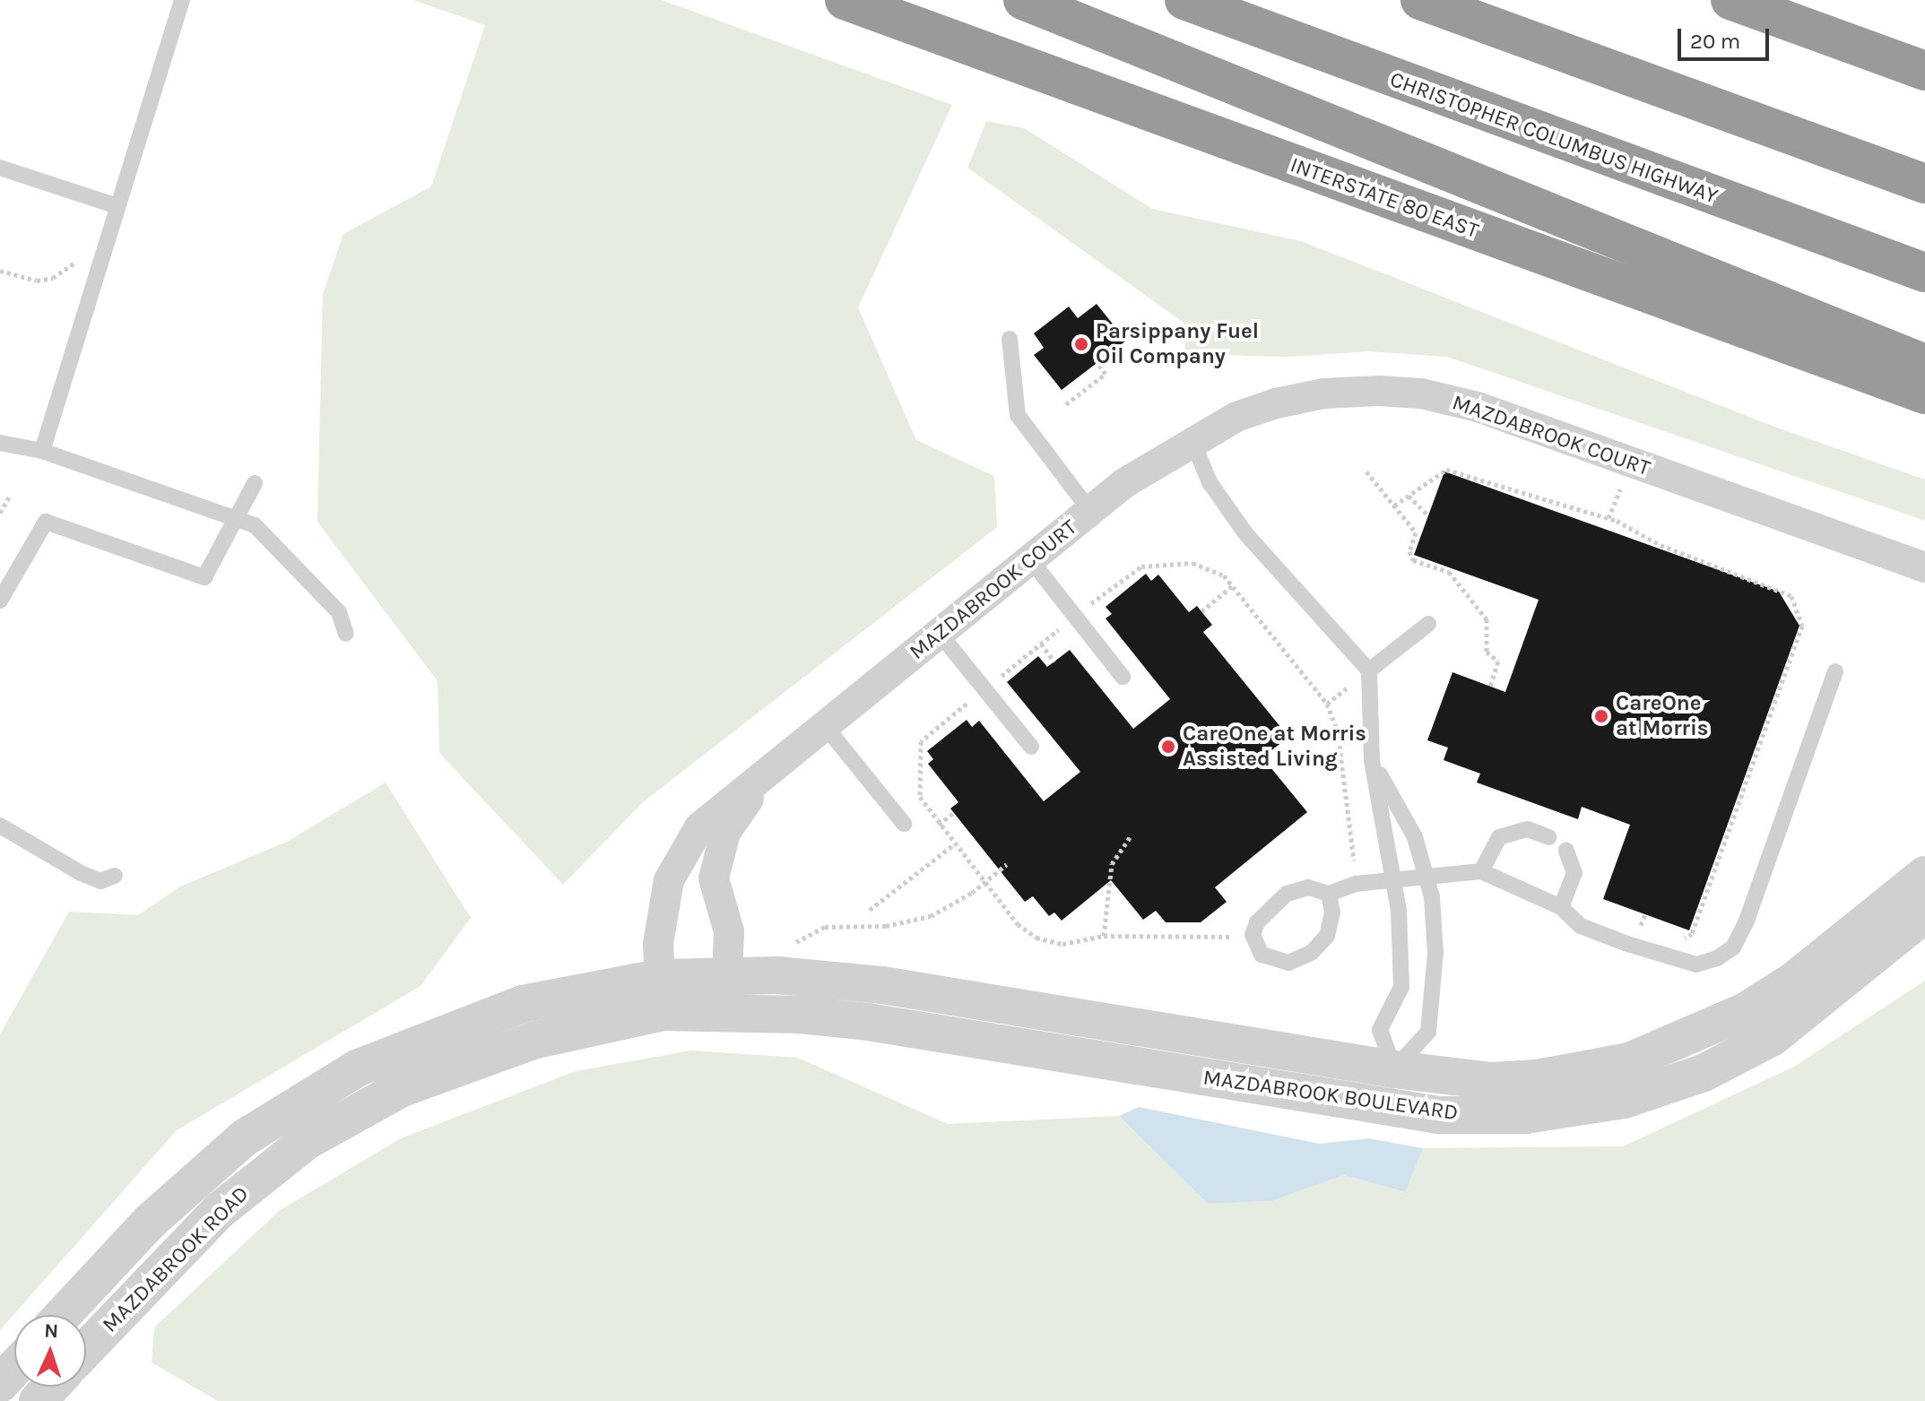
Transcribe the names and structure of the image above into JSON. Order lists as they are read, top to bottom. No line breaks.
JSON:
{"streets":{"highway":["CHRISTOPHER COLUMBUS HIGHWAY","INTERSTATE 80 EAST"],"street":["MAZDABROOK COURT","MAZDABROOK BOULEVARD","MAZDABROOK ROAD"]},"crossings":[["MAZDABROOK COURT","MAZDABROOK BOULEVARD"],["MAZDABROOK COURT","MAZDABROOK ROAD"],["MAZDABROOK BOULEVARD","MAZDABROOK ROAD"]],"places":["Parsippany Fuel Oil Company","CareOne at Morris","CareOne at Morris Assisted Living"],"scale_bar":"20 m","north":"top"}
